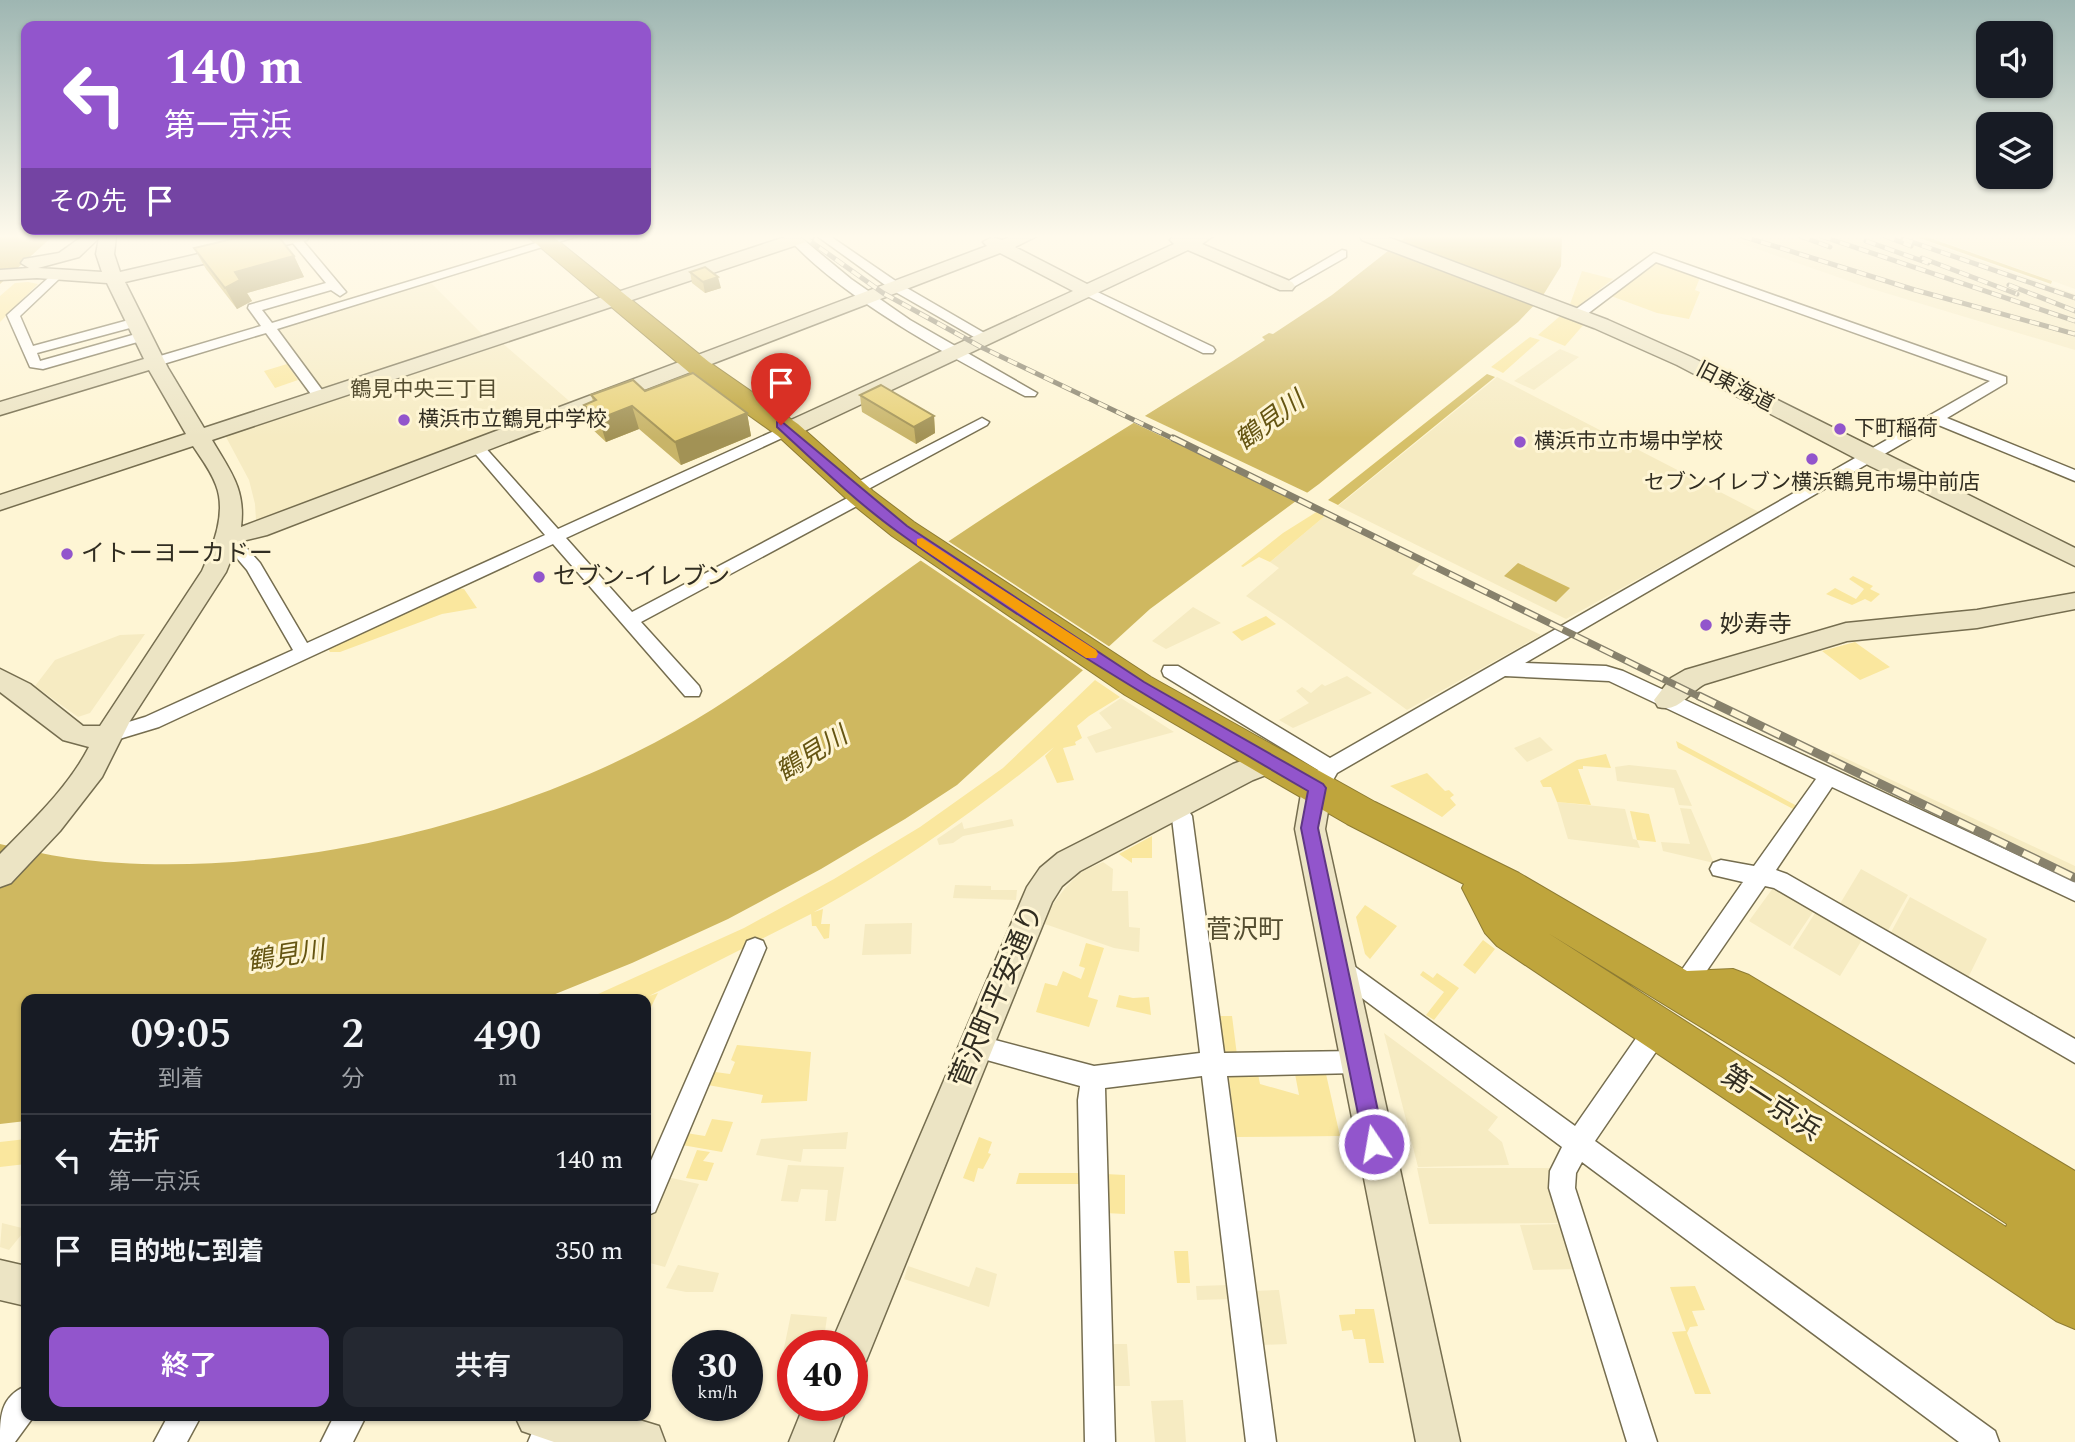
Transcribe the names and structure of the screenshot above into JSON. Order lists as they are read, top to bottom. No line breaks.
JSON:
{"streets":{"highway":["第一京浜"],"street":["旧東海道","菅沢町平安通り"]},"crossings":[["菅沢町平安通り","第一京浜"]],"districts":["鶴見中央三丁目","菅沢町"],"water":["鶴見川"],"places":["横浜市立鶴見中学校","下町稲荷","横浜市立市場中学校","セブンイレブン横浜鶴見市場中前店","イトーヨーカドー","セブン-イレブン","妙寿寺"],"page":{"turn":["140 m","第一京浜"],"then":"その先","eta":["09:05","到着","2","分","490","m"],"list":[{"name":"左折","note":"第一京浜","value":"140 m"},{"name":"目的地に到着","value":"350 m"}],"buttons":["終了","共有"],"speed":"30 km/h","limit":"40"}}
